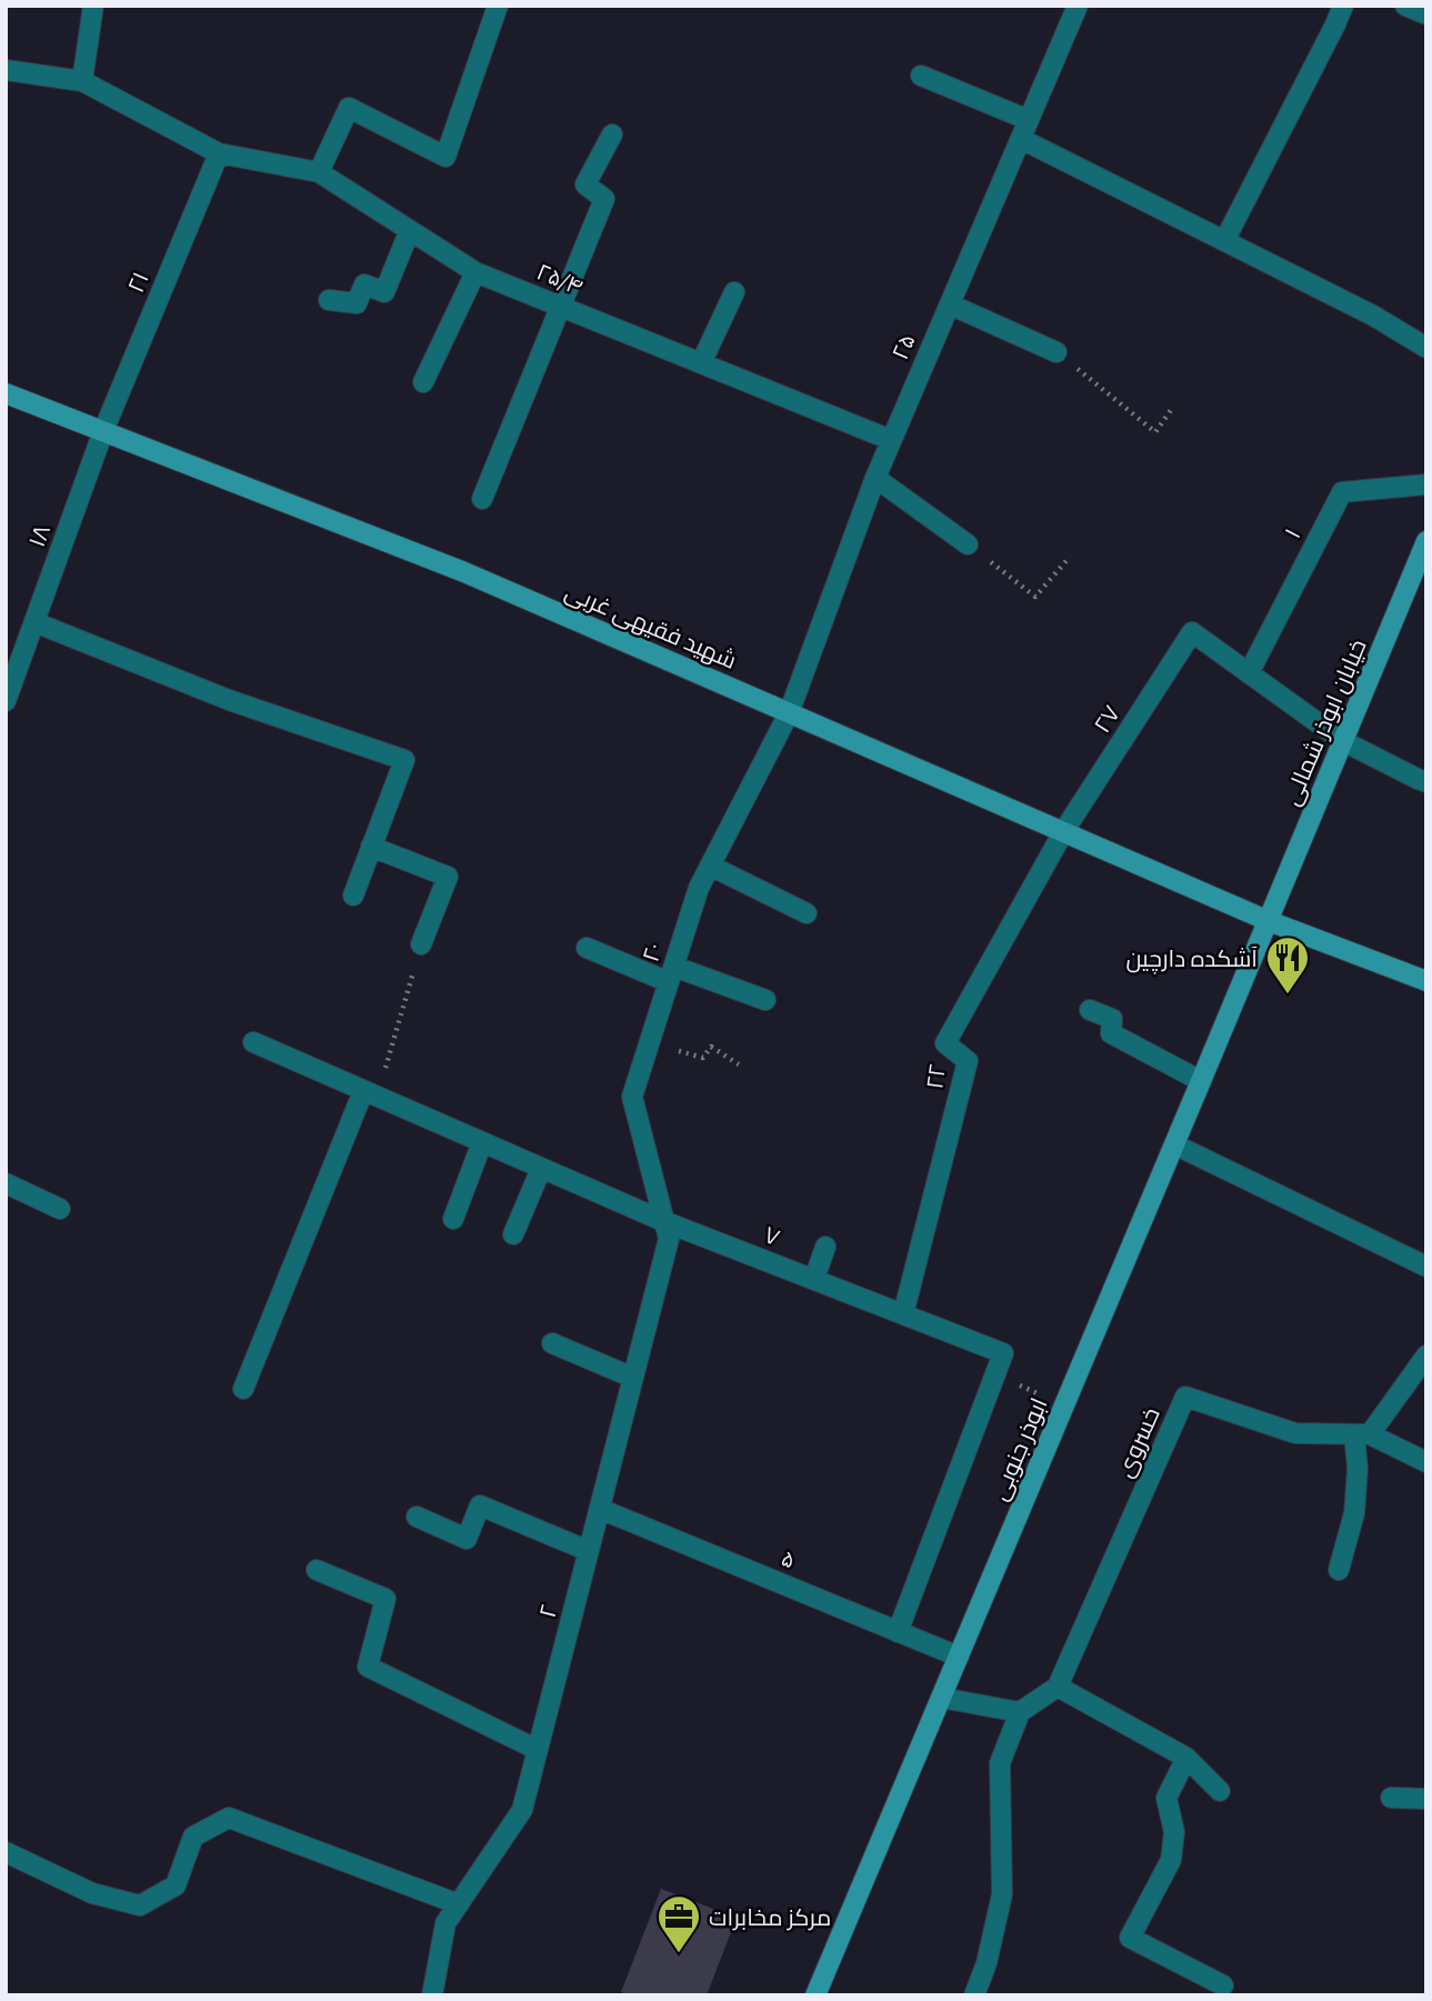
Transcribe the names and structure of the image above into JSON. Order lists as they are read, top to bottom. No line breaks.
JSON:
{"streets":{"street":["۲۵/۴","۲۱","۲۵","۱","۱۸","شهید فقیهی غربی","۲۷","خیابان ابوذر شمالی","۲۰","۲۲","۷","خسروی","ابوذر جنوبی","۵","۲"]},"crossings":[["۲۵/۴","۲۱"],["۲۵/۴","۲۵"],["۲۱","۱۸"],["۲۱","شهید فقیهی غربی"],["۲۵","شهید فقیهی غربی"],["۲۵","۲۰"],["۱","۲۷"],["۱۸","شهید فقیهی غربی"],["شهید فقیهی غربی","۲۷"],["شهید فقیهی غربی","خیابان ابوذر شمالی"],["شهید فقیهی غربی","۲۰"],["شهید فقیهی غربی","۲۲"],["شهید فقیهی غربی","ابوذر جنوبی"],["۲۷","۲۲"],["خیابان ابوذر شمالی","ابوذر جنوبی"],["۲۰","۷"],["۲۰","۲"],["۲۲","۷"],["۷","۲"],["ابوذر جنوبی","۵"],["۵","۲"]],"places":{"restaurant":["آشکده دارچین"],"office":["مرکز مخابرات"]}}
